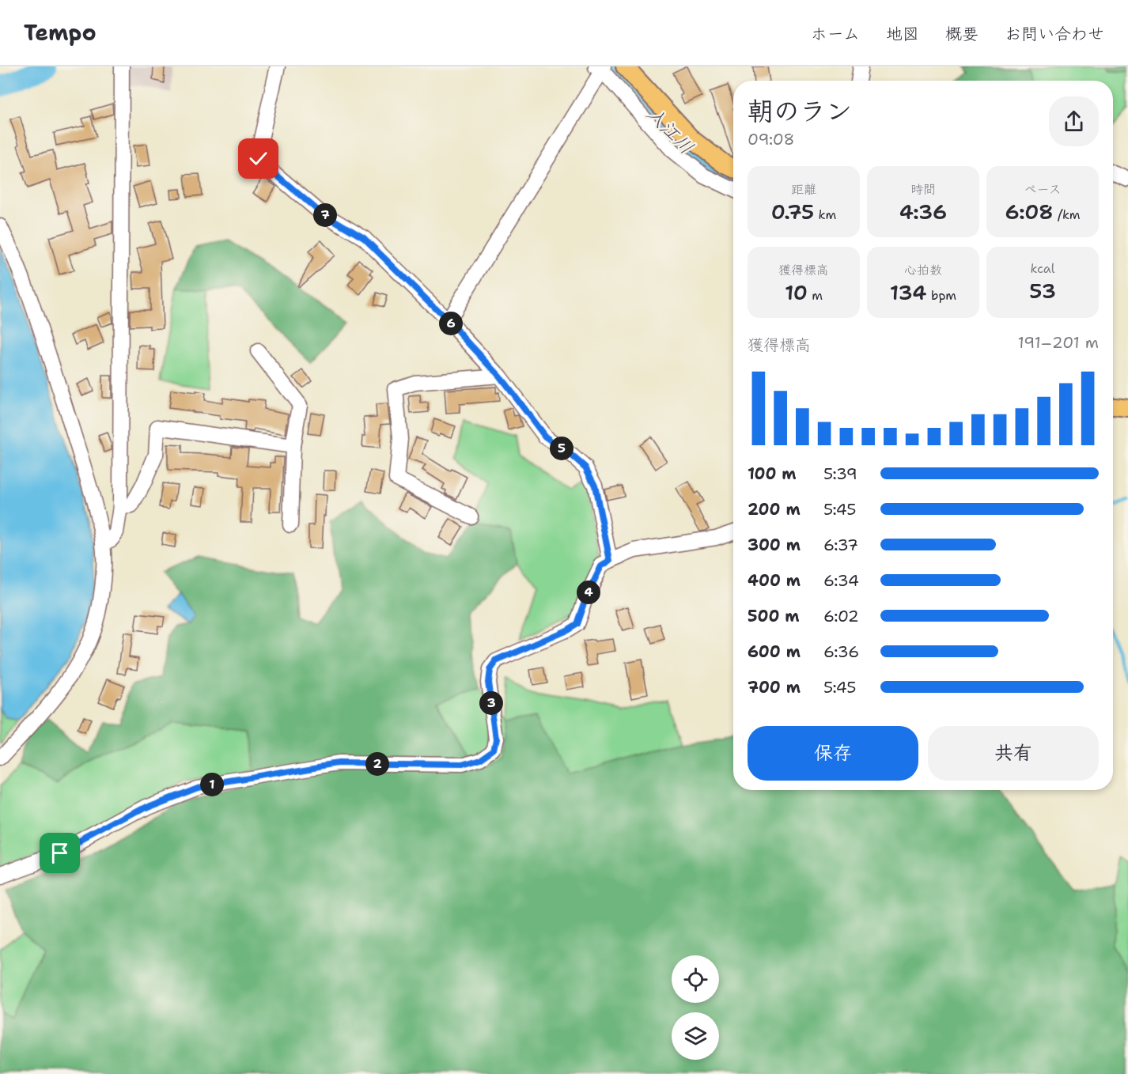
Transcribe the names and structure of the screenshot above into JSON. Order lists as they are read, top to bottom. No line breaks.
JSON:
{"water":["入江川"],"page":{"header":"Tempo","nav":["ホーム","地図","概要","お問い合わせ"],"heading":["朝のラン","09:08"],"stats":[["距離","0.75 km"],["時間","4:36"],["ペース","6:08 /km"],["獲得標高","10 m"],["心拍数","134 bpm"],["kcal","53"]],"pins":["7","6","5","4","3","2","1"],"chart":["獲得標高","191–201 m"],"list":[{"name":"100 m","note":"5:39"},{"name":"200 m","note":"5:45"},{"name":"300 m","note":"6:37"},{"name":"400 m","note":"6:34"},{"name":"500 m","note":"6:02"},{"name":"600 m","note":"6:36"},{"name":"700 m","note":"5:45"}],"buttons":["保存","共有"]}}
